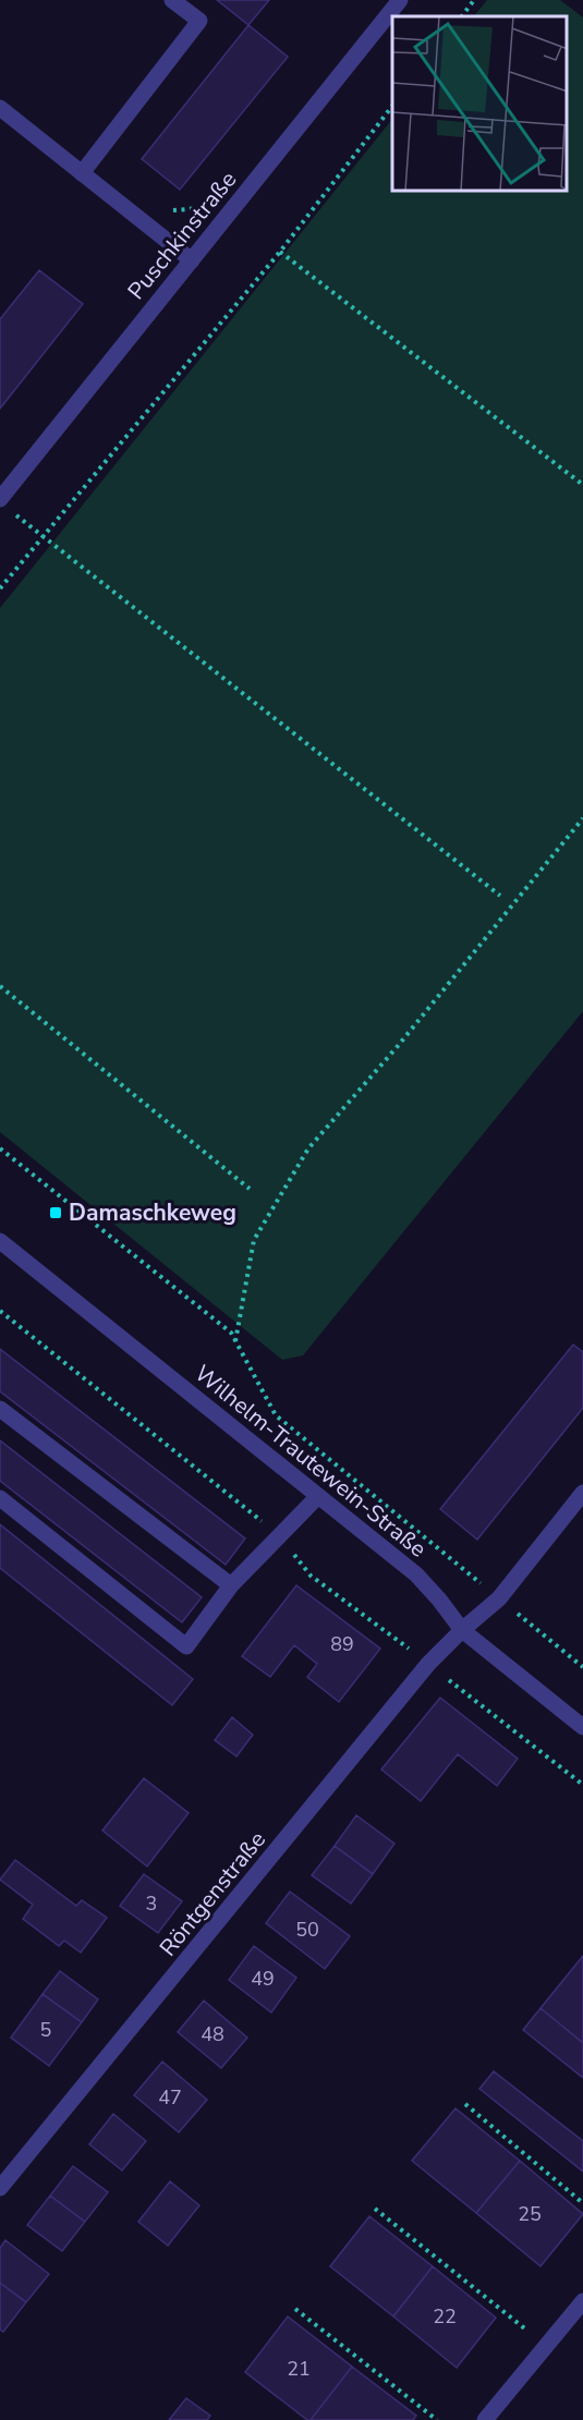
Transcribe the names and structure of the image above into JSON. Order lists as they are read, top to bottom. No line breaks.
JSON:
{"streets":{"street":["Puschkinstraße","Wilhelm-Trautewein-Straße","Röntgenstraße"]},"crossings":[["Wilhelm-Trautewein-Straße","Röntgenstraße"]],"places":{"transit":["Damaschkeweg"]},"house_numbers":["89","3","50","49","5","48","47","25","22","21"]}
